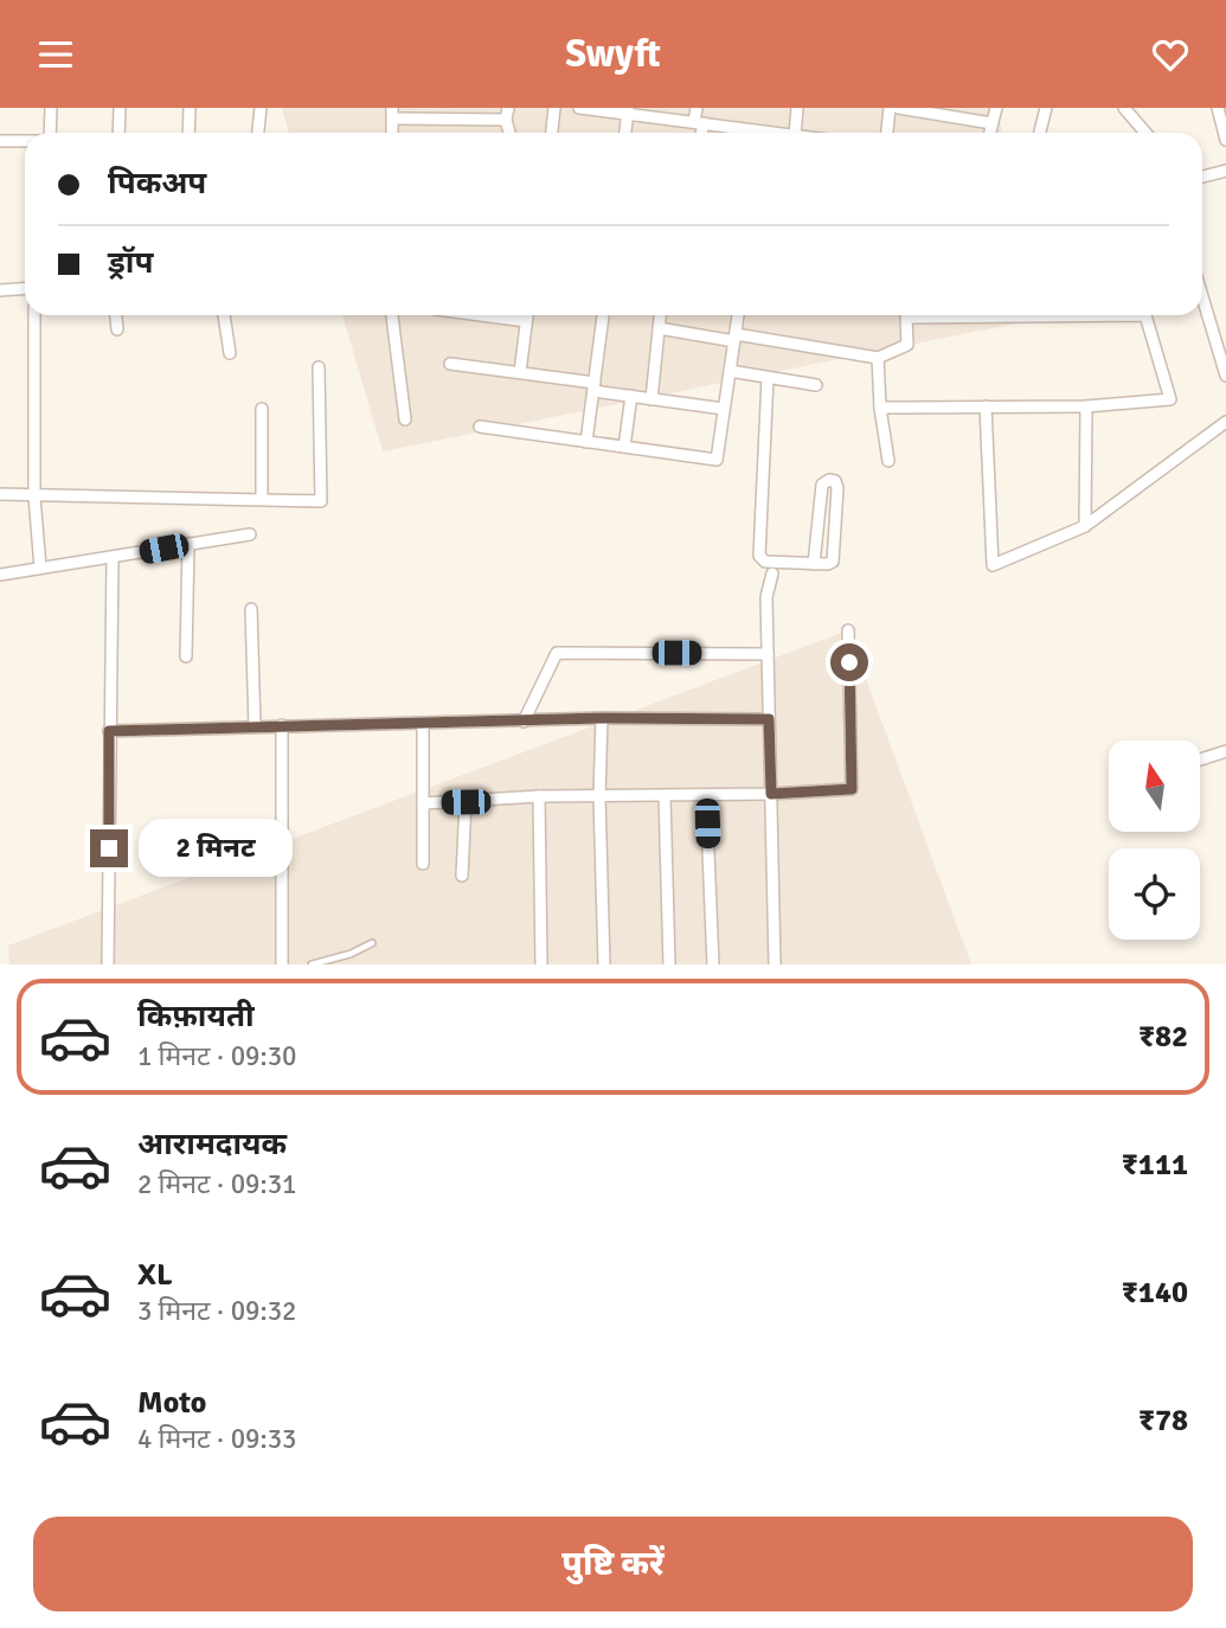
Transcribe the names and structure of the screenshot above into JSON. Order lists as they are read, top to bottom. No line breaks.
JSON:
{"north":"top","page":{"header":"Swyft","banner":["पिकअप","ड्रॉप"],"bubble":"2 मिनट","list":[{"name":"किफ़ायती","note":"1 मिनट · 09:30","value":"₹82"},{"name":"आरामदायक","note":"2 मिनट · 09:31","value":"₹111"},{"name":"XL","note":"3 मिनट · 09:32","value":"₹140"},{"name":"Moto","note":"4 मिनट · 09:33","value":"₹78"}],"buttons":"पुष्टि करें"}}
